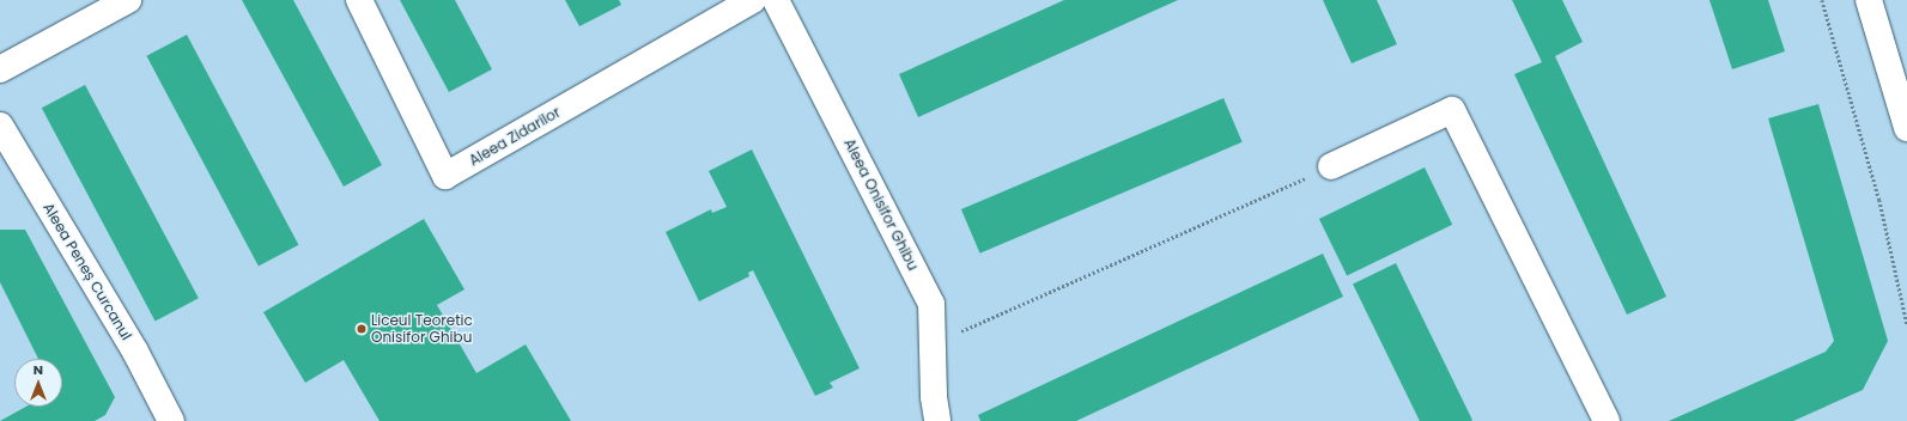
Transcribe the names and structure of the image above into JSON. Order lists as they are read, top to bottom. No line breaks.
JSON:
{"streets":{"street":["Aleea Zidarilor","Aleea Onisifor Ghibu","Aleea Peneș Curcanul"]},"places":["Liceul Teoretic Onisifor Ghibu"],"north":"top"}
